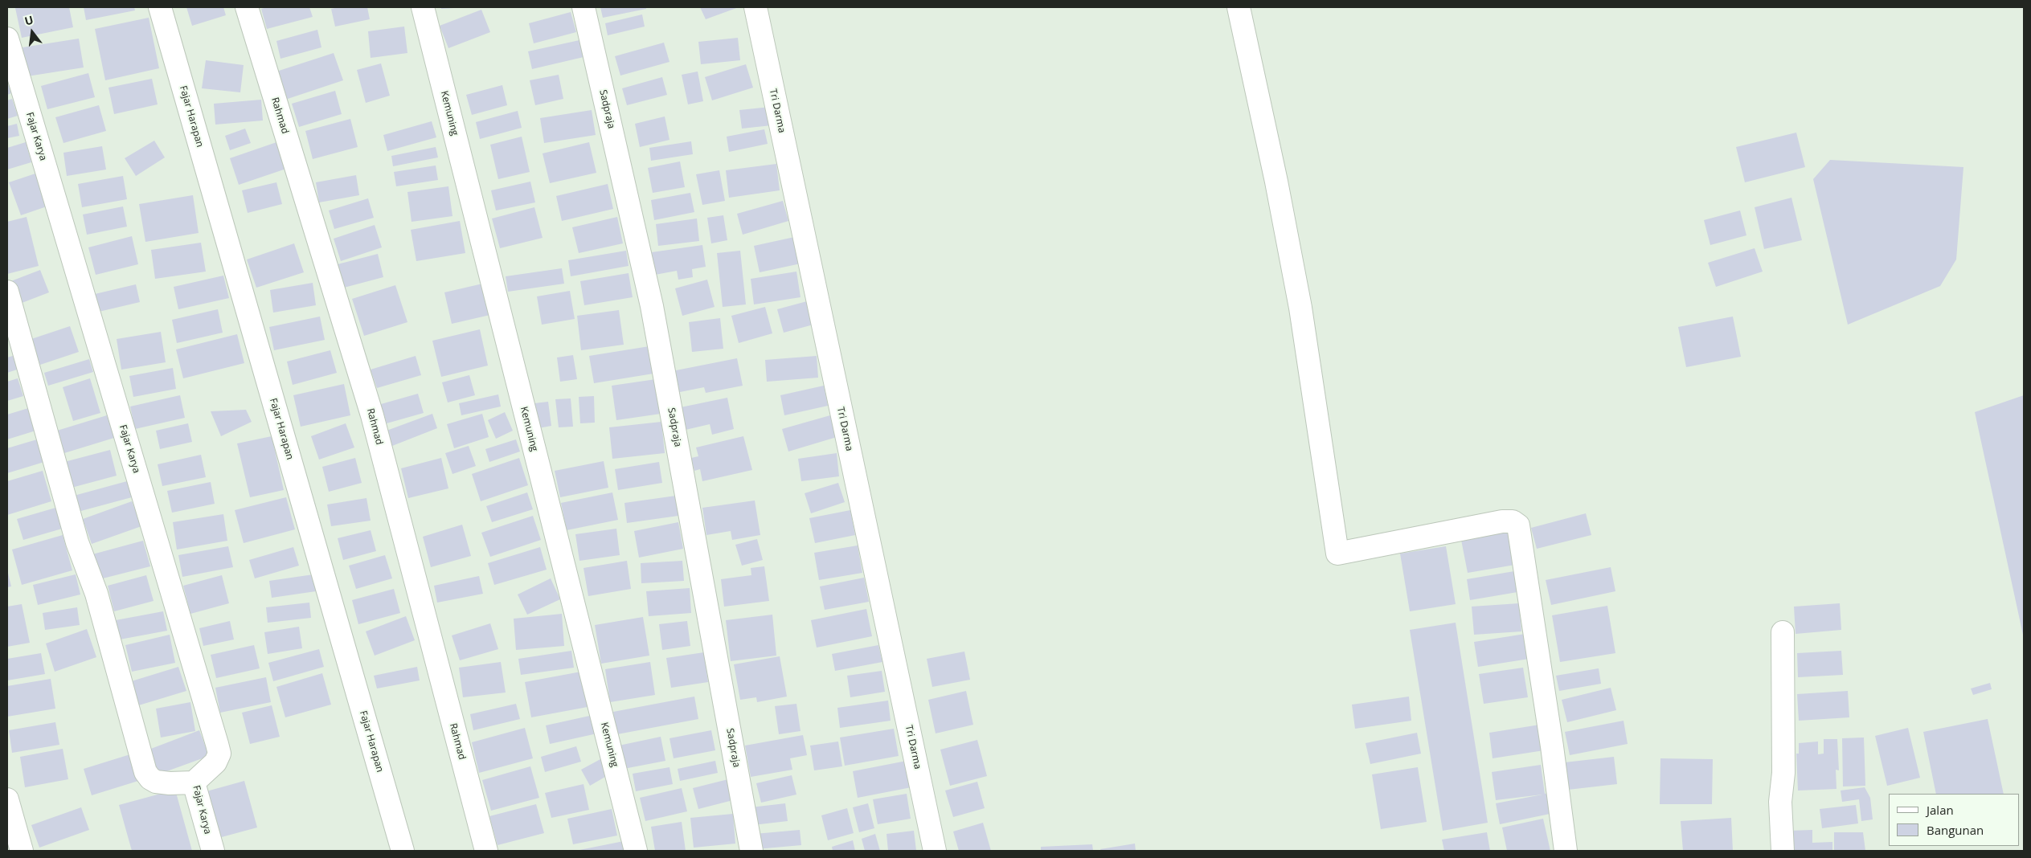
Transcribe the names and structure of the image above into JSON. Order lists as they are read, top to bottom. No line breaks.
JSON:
{"streets":{"street":["Sadpraja","Tri Darma","Kemuning","Rahmad","Fajar Harapan","Fajar Karya"]},"legend":["Jalan","Bangunan"],"north":"top"}
